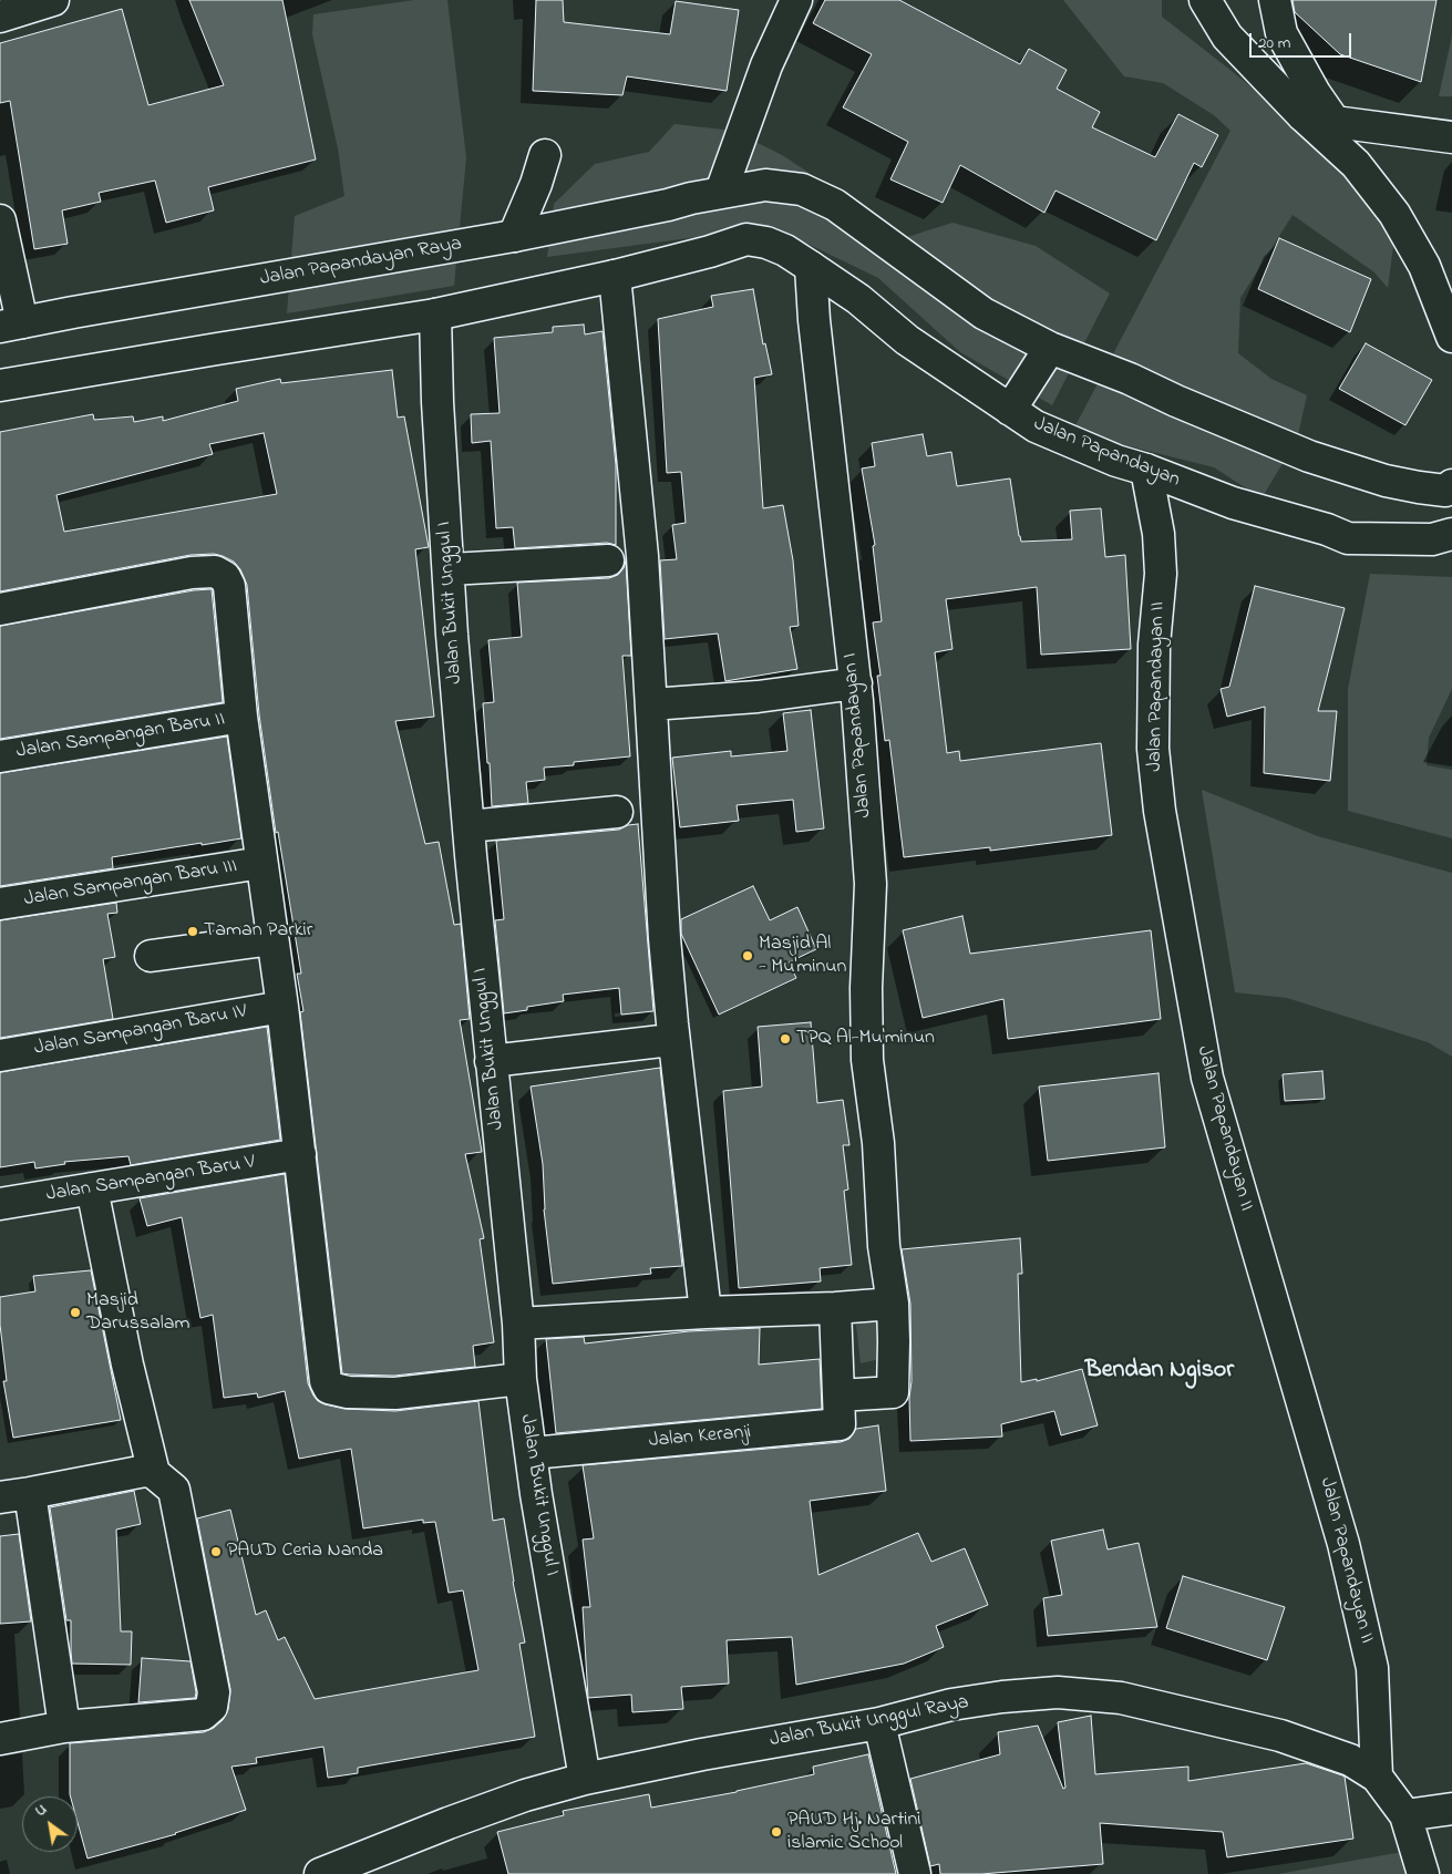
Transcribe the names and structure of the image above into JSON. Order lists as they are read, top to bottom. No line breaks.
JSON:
{"streets":{"street":["Jalan Papandayan Raya","Jalan Papandayan","Jalan Bukit Unggul I","Jalan Papandayan II","Jalan Papandayan I","Jalan Sampangan Baru II","Jalan Sampangan Baru III","Jalan Sampangan Baru IV","Jalan Sampangan Baru V","Jalan Keranji","Jalan Bukit Unggul Raya"]},"crossings":[["Jalan Papandayan","Jalan Papandayan II"],["Jalan Papandayan","Jalan Papandayan I"],["Jalan Bukit Unggul I","Jalan Keranji"],["Jalan Bukit Unggul I","Jalan Bukit Unggul Raya"],["Jalan Papandayan II","Jalan Bukit Unggul Raya"]],"districts":["Bendan Ngisor"],"places":["Taman Parkir","Masjid Al - Mu'minun","TPQ Al-Mu'minun","Masjid Darussalam","PAUD Ceria Nanda","PAUD Hj. Nartini islamic School"],"scale_bar":"20 m","north":"top left"}
